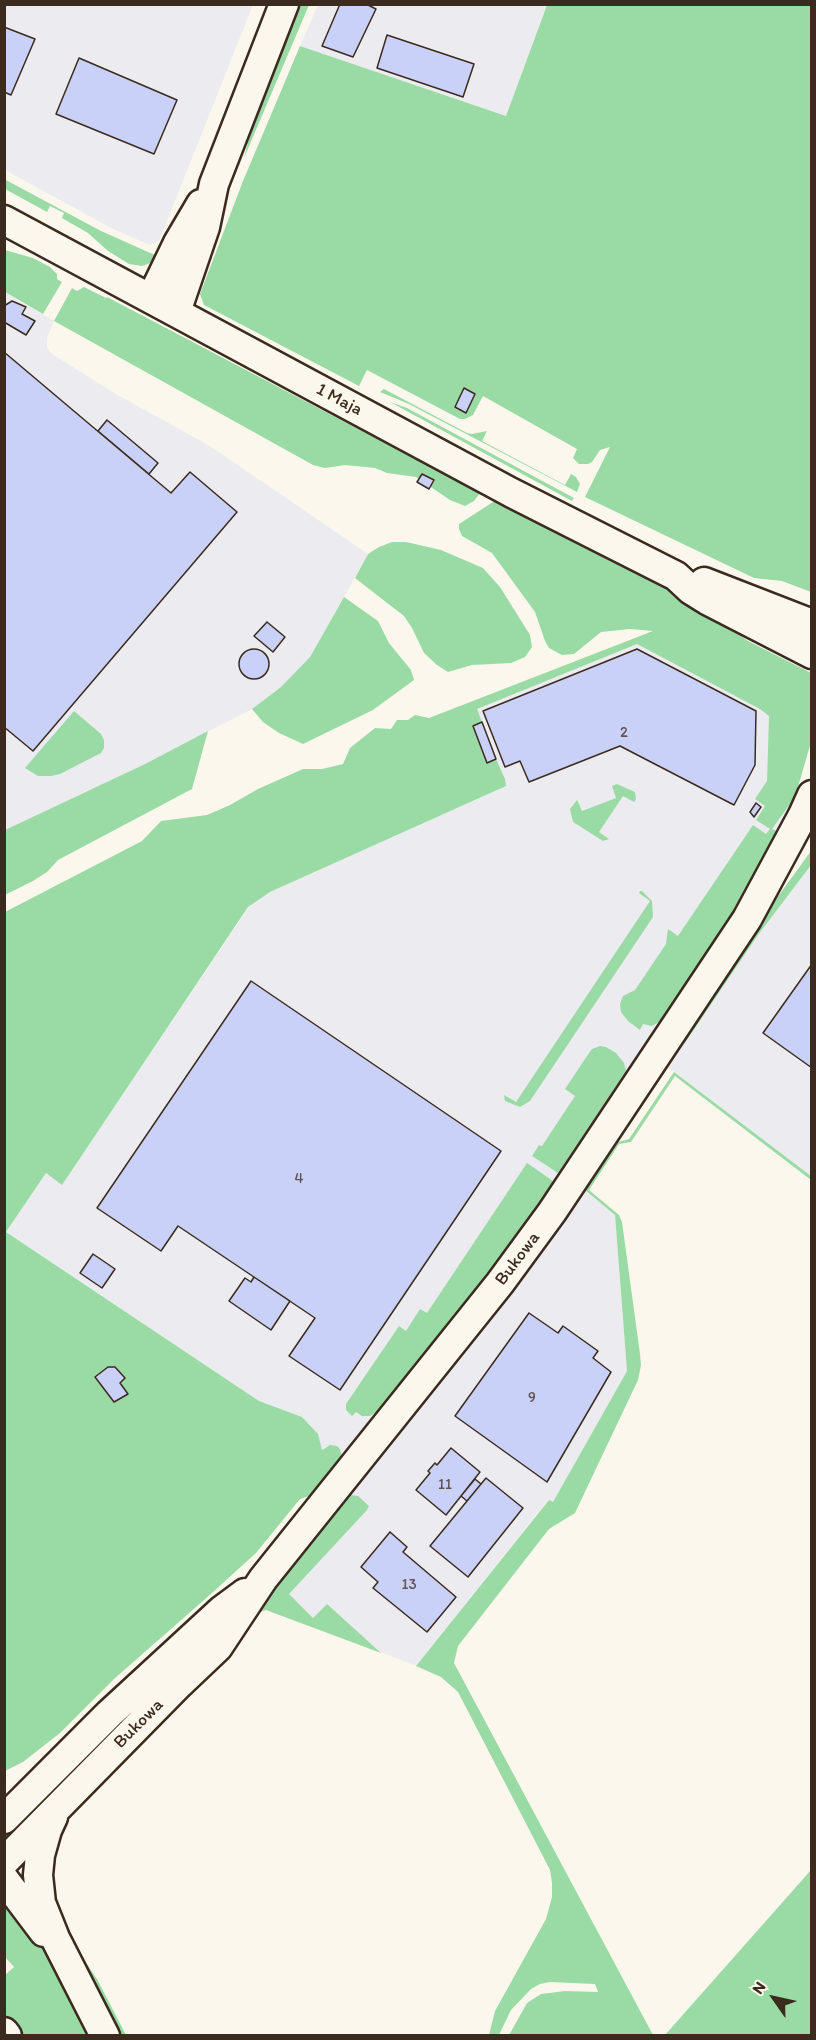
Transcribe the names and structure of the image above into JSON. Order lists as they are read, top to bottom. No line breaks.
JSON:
{"streets":{"street":["1 Maja","Bukowa"]},"house_numbers":["2","4","9","11","13"],"north":"top left"}
